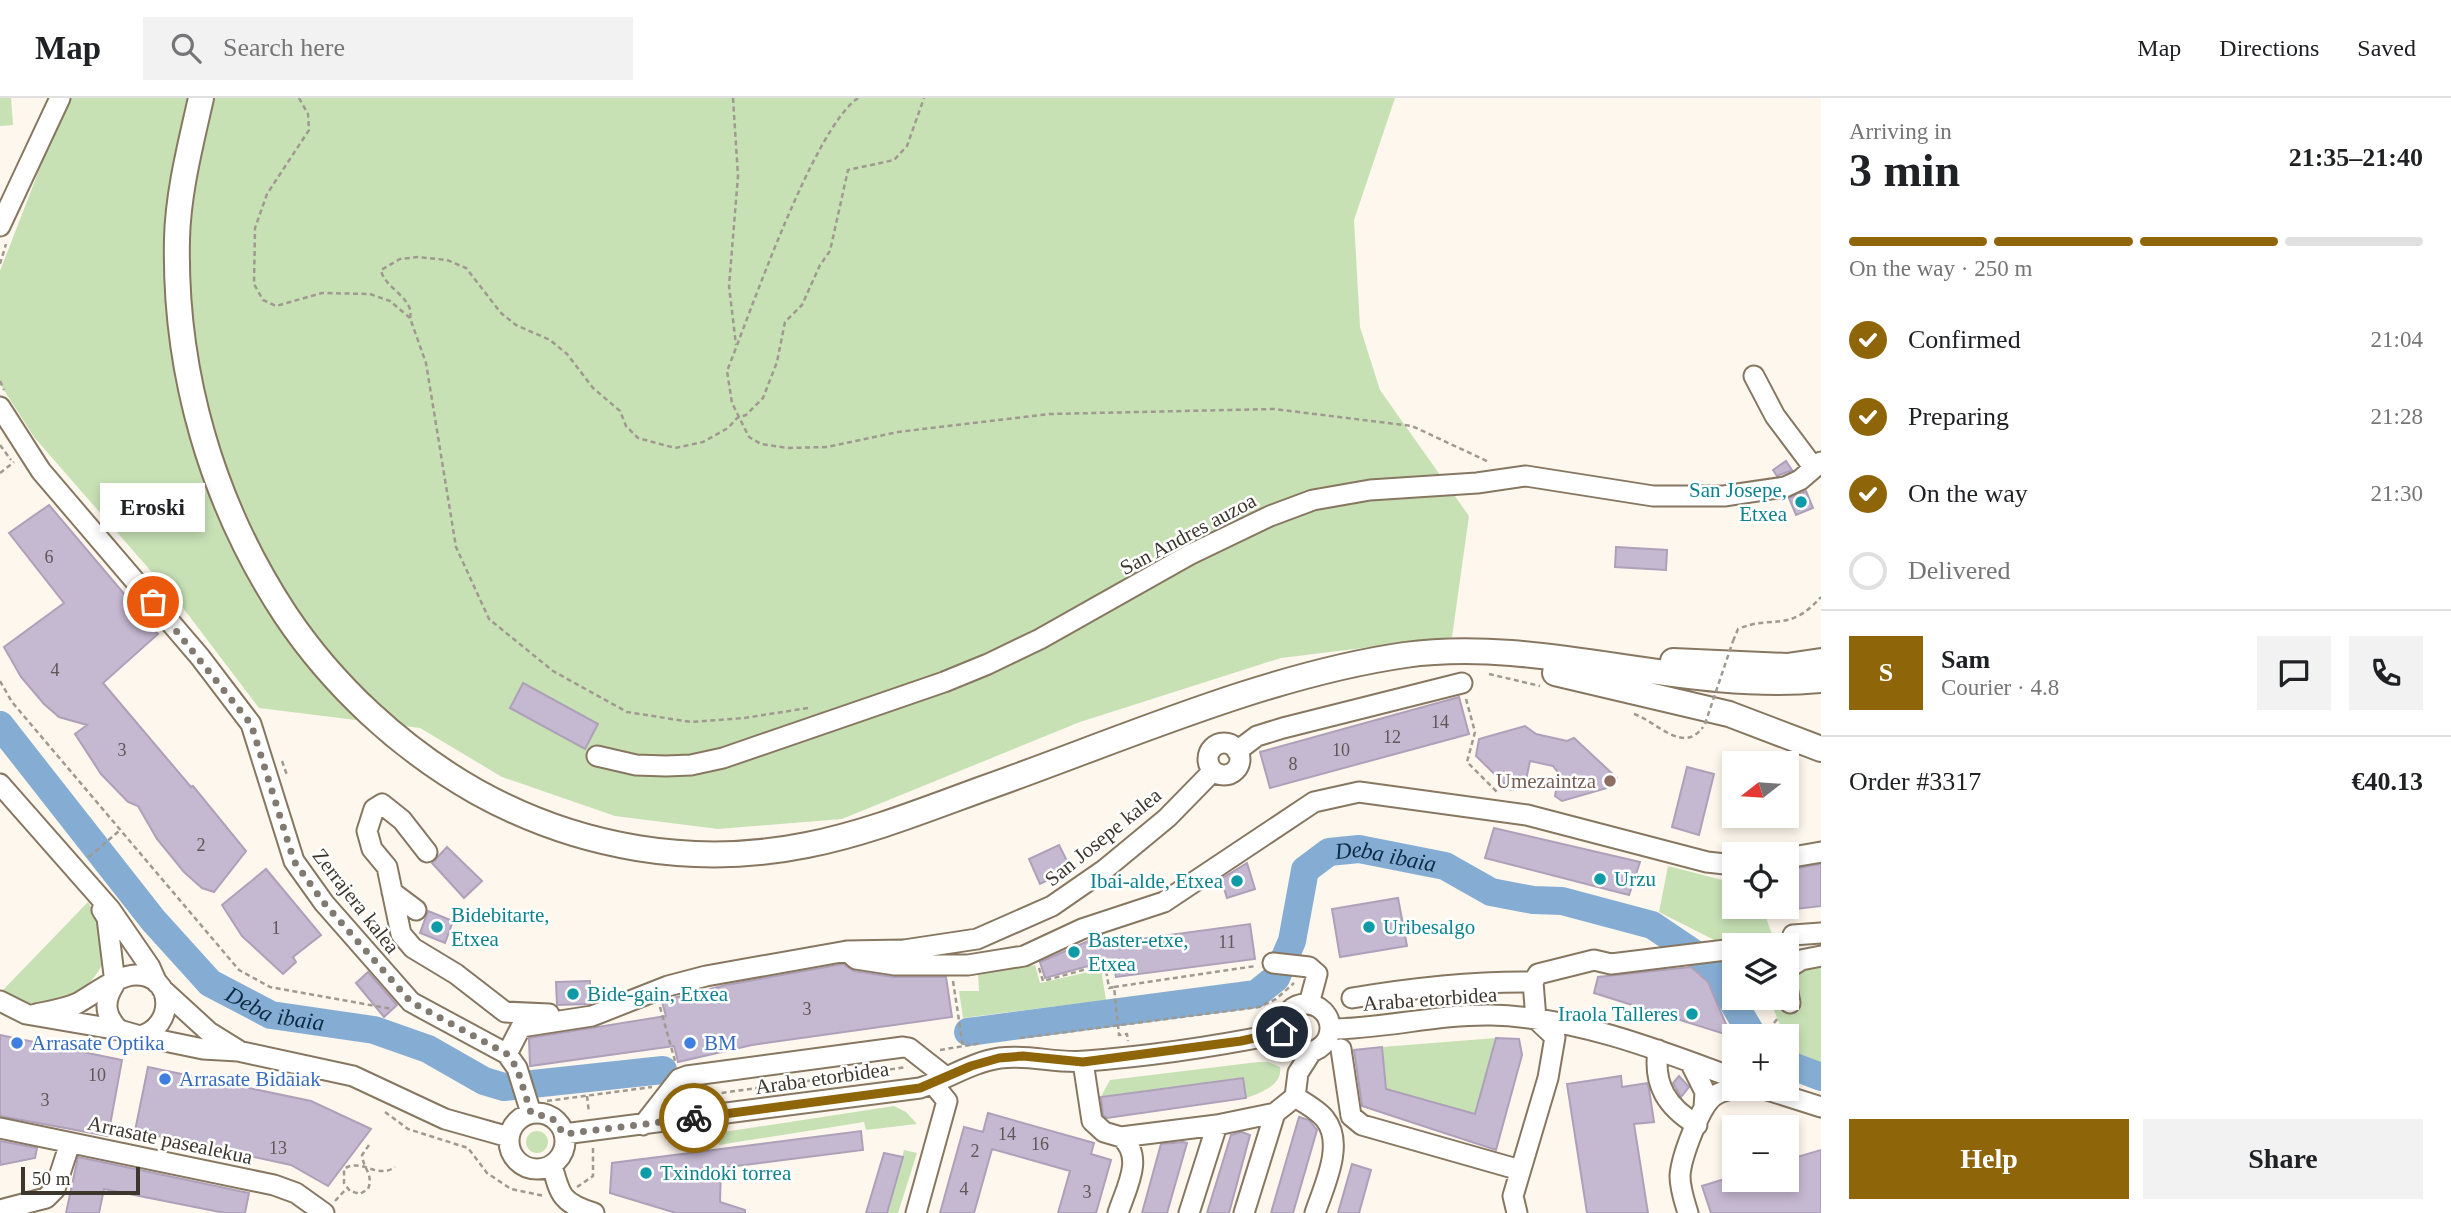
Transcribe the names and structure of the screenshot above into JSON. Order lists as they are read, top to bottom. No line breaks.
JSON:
{"streets":{"street":["San Andres auzoa","San Josepe kalea","Zerrajera kalea","Araba etorbidea","Arrasate pasealekua"]},"water":["Deba ibaia"],"places":["San Josepe, Etxea","Eroski","Umezaintza","Urzu","Ibai-alde, Etxea","Bidebitarte, Etxea","Uribesalgo","Baster-etxe, Etxea","Bide-gain, Etxea","Iraola Talleres","Arrasate Optika","BM","Arrasate Bidaiak","Txindoki torrea"],"house_numbers":["6","4","14","12","3","10","8","2","1","11","3","10","3","14","16","13","2","4","3"],"scale_bar":"50 m","north":"left","page":{"header":"Map","search":"Search here","nav":["Map","Directions","Saved"],"heading":["3 min","Arriving in","21:35–21:40"],"panel":["Sam","Courier · 4.8","Order #3317","€40.13"],"bar":"On the way · 250 m","list":[["Confirmed","21:04"],["Preparing","21:28"],["On the way","21:30"],"Delivered"],"bubble":"Eroski","round":"S","map_buttons":["+","−"],"buttons":["Help","Share"],"scale":"50 m"}}
